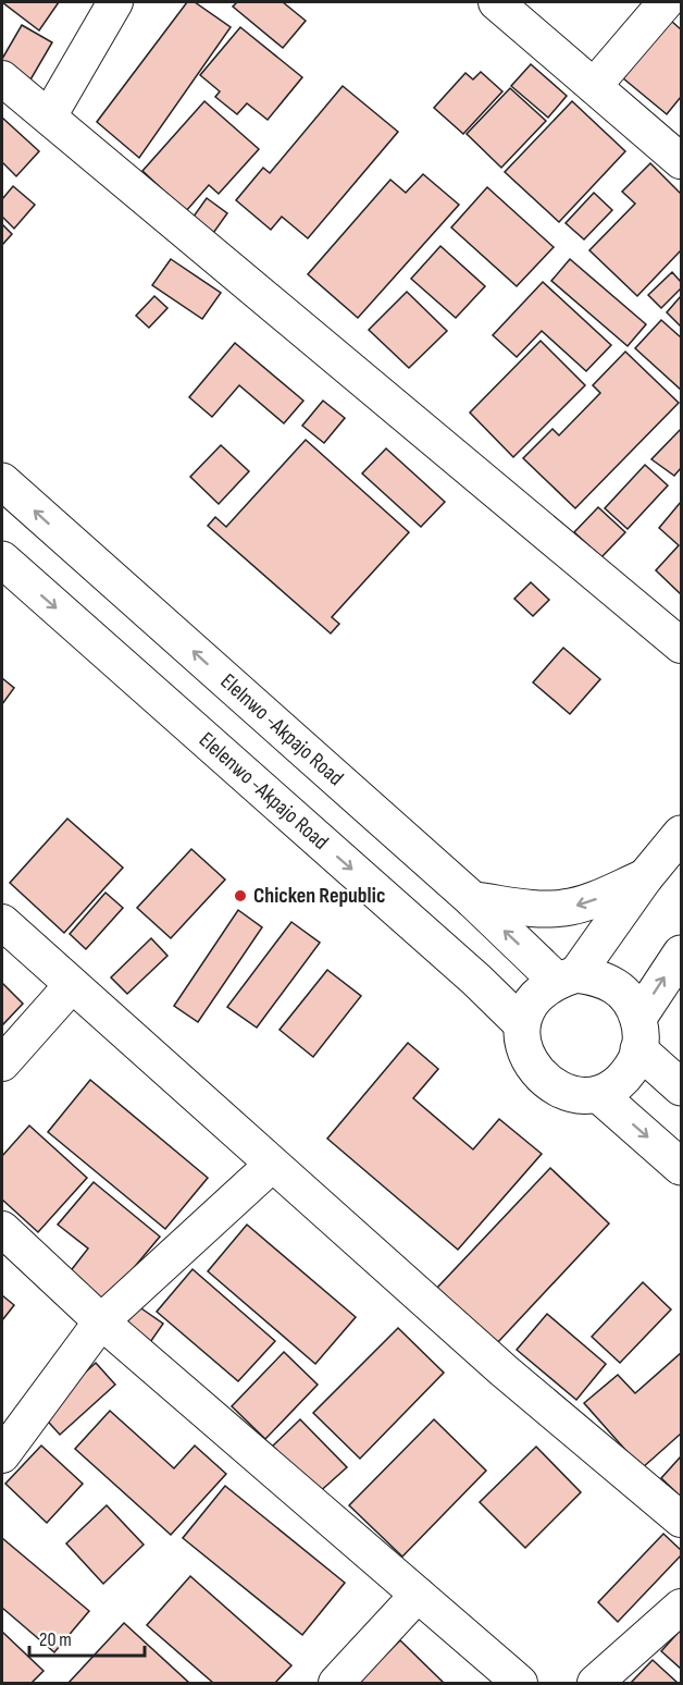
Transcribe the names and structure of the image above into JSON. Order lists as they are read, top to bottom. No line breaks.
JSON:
{"streets":{"main road":["Elelnwo -Akpajo Road","Elelenwo -Akpajo Road"]},"crossings":[["Elelnwo -Akpajo Road","Elelenwo -Akpajo Road"]],"one_way":["Elelnwo -Akpajo Road","Elelenwo -Akpajo Road"],"places":["Chicken Republic"],"scale_bar":"20 m"}
